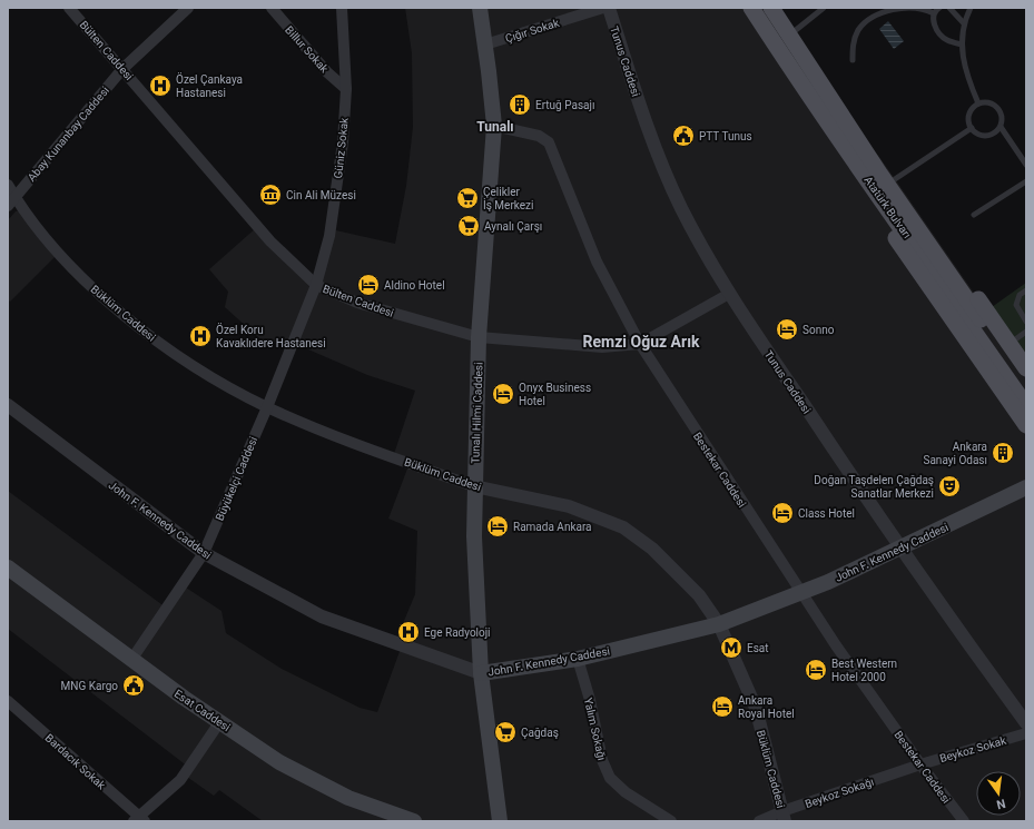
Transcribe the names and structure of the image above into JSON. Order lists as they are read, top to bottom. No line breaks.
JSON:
{"streets":{"main road":["Atatürk Bulvarı","Tunalı Hilmi Caddesi","John F. Kennedy Caddesi","Esat Caddesi"],"street":["Çığır Sokak","Billur Sokak","Bülten Caddesi","Tunus Caddesi","Abay Kunanbay Caddesi","Güniz Sokak","Büklüm Caddesi","Bestekar Caddesi","Büyükelçi Caddesi","Yalım Sokağı","Beykoz Sokak","Bardacık Sokak","Beykoz Sokağı"]},"crossings":[["Çığır Sokak","Tunalı Hilmi Caddesi"],["Billur Sokak","Güniz Sokak"],["Bülten Caddesi","Tunus Caddesi"],["Bülten Caddesi","Abay Kunanbay Caddesi"],["Bülten Caddesi","Güniz Sokak"],["Bülten Caddesi","Tunalı Hilmi Caddesi"],["Bülten Caddesi","Bestekar Caddesi"],["Bülten Caddesi","Büyükelçi Caddesi"],["Tunus Caddesi","John F. Kennedy Caddesi"],["Abay Kunanbay Caddesi","Büklüm Caddesi"],["Güniz Sokak","Büyükelçi Caddesi"],["Büklüm Caddesi","Tunalı Hilmi Caddesi"],["Büklüm Caddesi","Büyükelçi Caddesi"],["Büklüm Caddesi","John F. Kennedy Caddesi"],["Büklüm Caddesi","Beykoz Sokağı"],["Tunalı Hilmi Caddesi","Bestekar Caddesi"],["Tunalı Hilmi Caddesi","John F. Kennedy Caddesi"],["Bestekar Caddesi","John F. Kennedy Caddesi"],["Bestekar Caddesi","Beykoz Sokak"],["Bestekar Caddesi","Beykoz Sokağı"],["Büyükelçi Caddesi","John F. Kennedy Caddesi"],["Büyükelçi Caddesi","Esat Caddesi"],["John F. Kennedy Caddesi","Yalım Sokağı"],["Beykoz Sokak","Beykoz Sokağı"]],"districts":["Tunalı","Remzi Oğuz Arık"],"places":{"hospital":["Özel Çankaya Hastanesi","Özel Koru Kavaklıdere Hastanesi","Ege Radyoloji"],"building":["Ertuğ Pasajı","Ankara Sanayi Odası"],"public building":["PTT Tunus","MNG Kargo"],"museum":["Cin Ali Müzesi"],"supermarket":["Çelikler İş Merkezi","Aynalı Çarşı","Çağdaş"],"hotel":["Aldino Hotel","Sonno","Onyx Business Hotel","Class Hotel","Ramada Ankara","Best Western Hotel 2000","Ankara Royal Hotel"],"theatre":["Doğan Taşdelen Çağdaş Sanatlar Merkezi"],"metro station":["Esat"]},"north":"bottom"}
